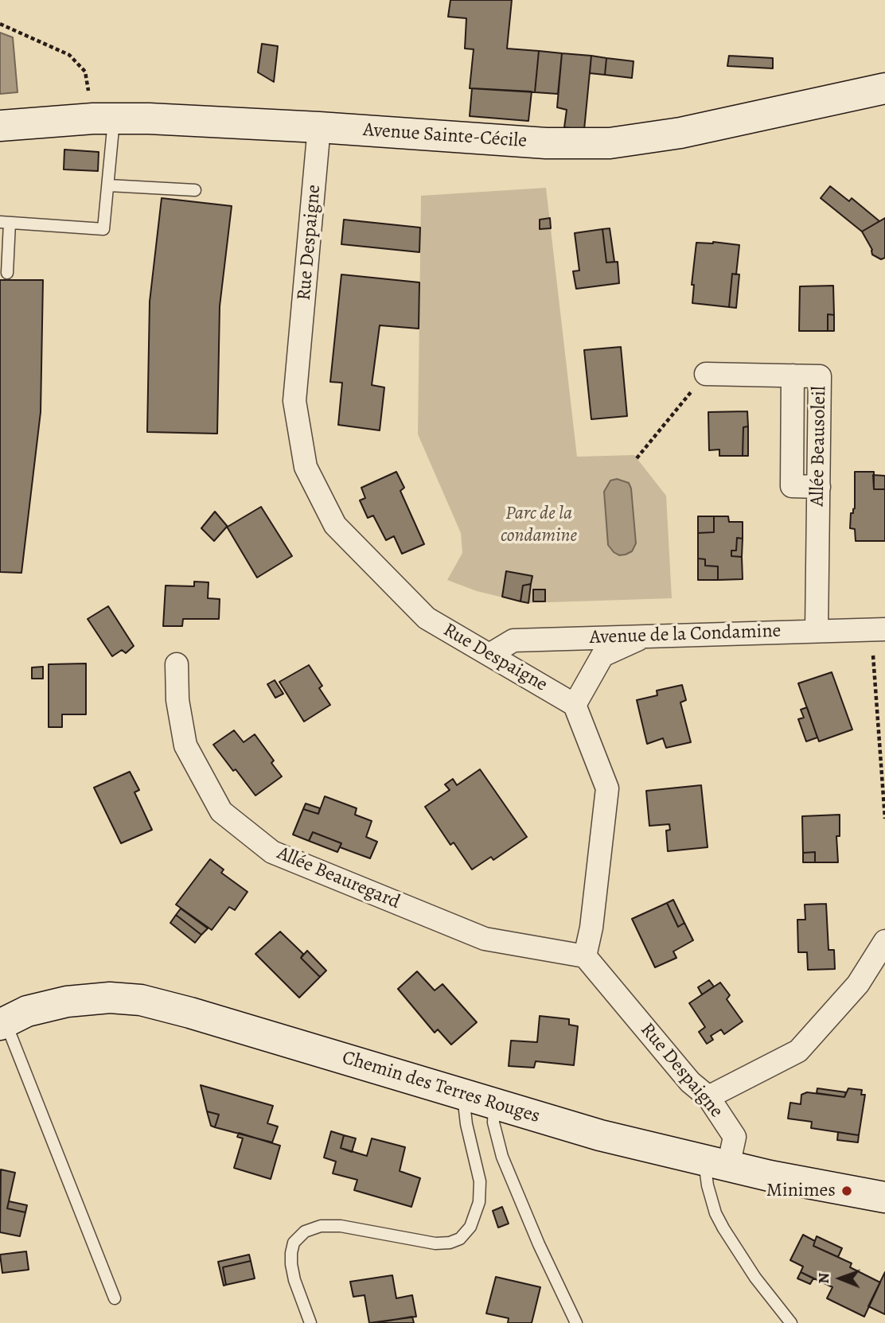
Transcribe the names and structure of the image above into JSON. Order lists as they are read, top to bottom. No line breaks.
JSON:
{"streets":{"main road":["Avenue Sainte-Cécile","Chemin des Terres Rouges"],"street":["Rue Despaigne","Allée Beausoleil","Avenue de la Condamine","Allée Beauregard"]},"crossings":[["Avenue Sainte-Cécile","Rue Despaigne"],["Rue Despaigne","Avenue de la Condamine"],["Rue Despaigne","Allée Beauregard"],["Rue Despaigne","Chemin des Terres Rouges"],["Allée Beausoleil","Avenue de la Condamine"]],"parks":["Parc de la condamine"],"places":["Minimes"],"north":"left"}
